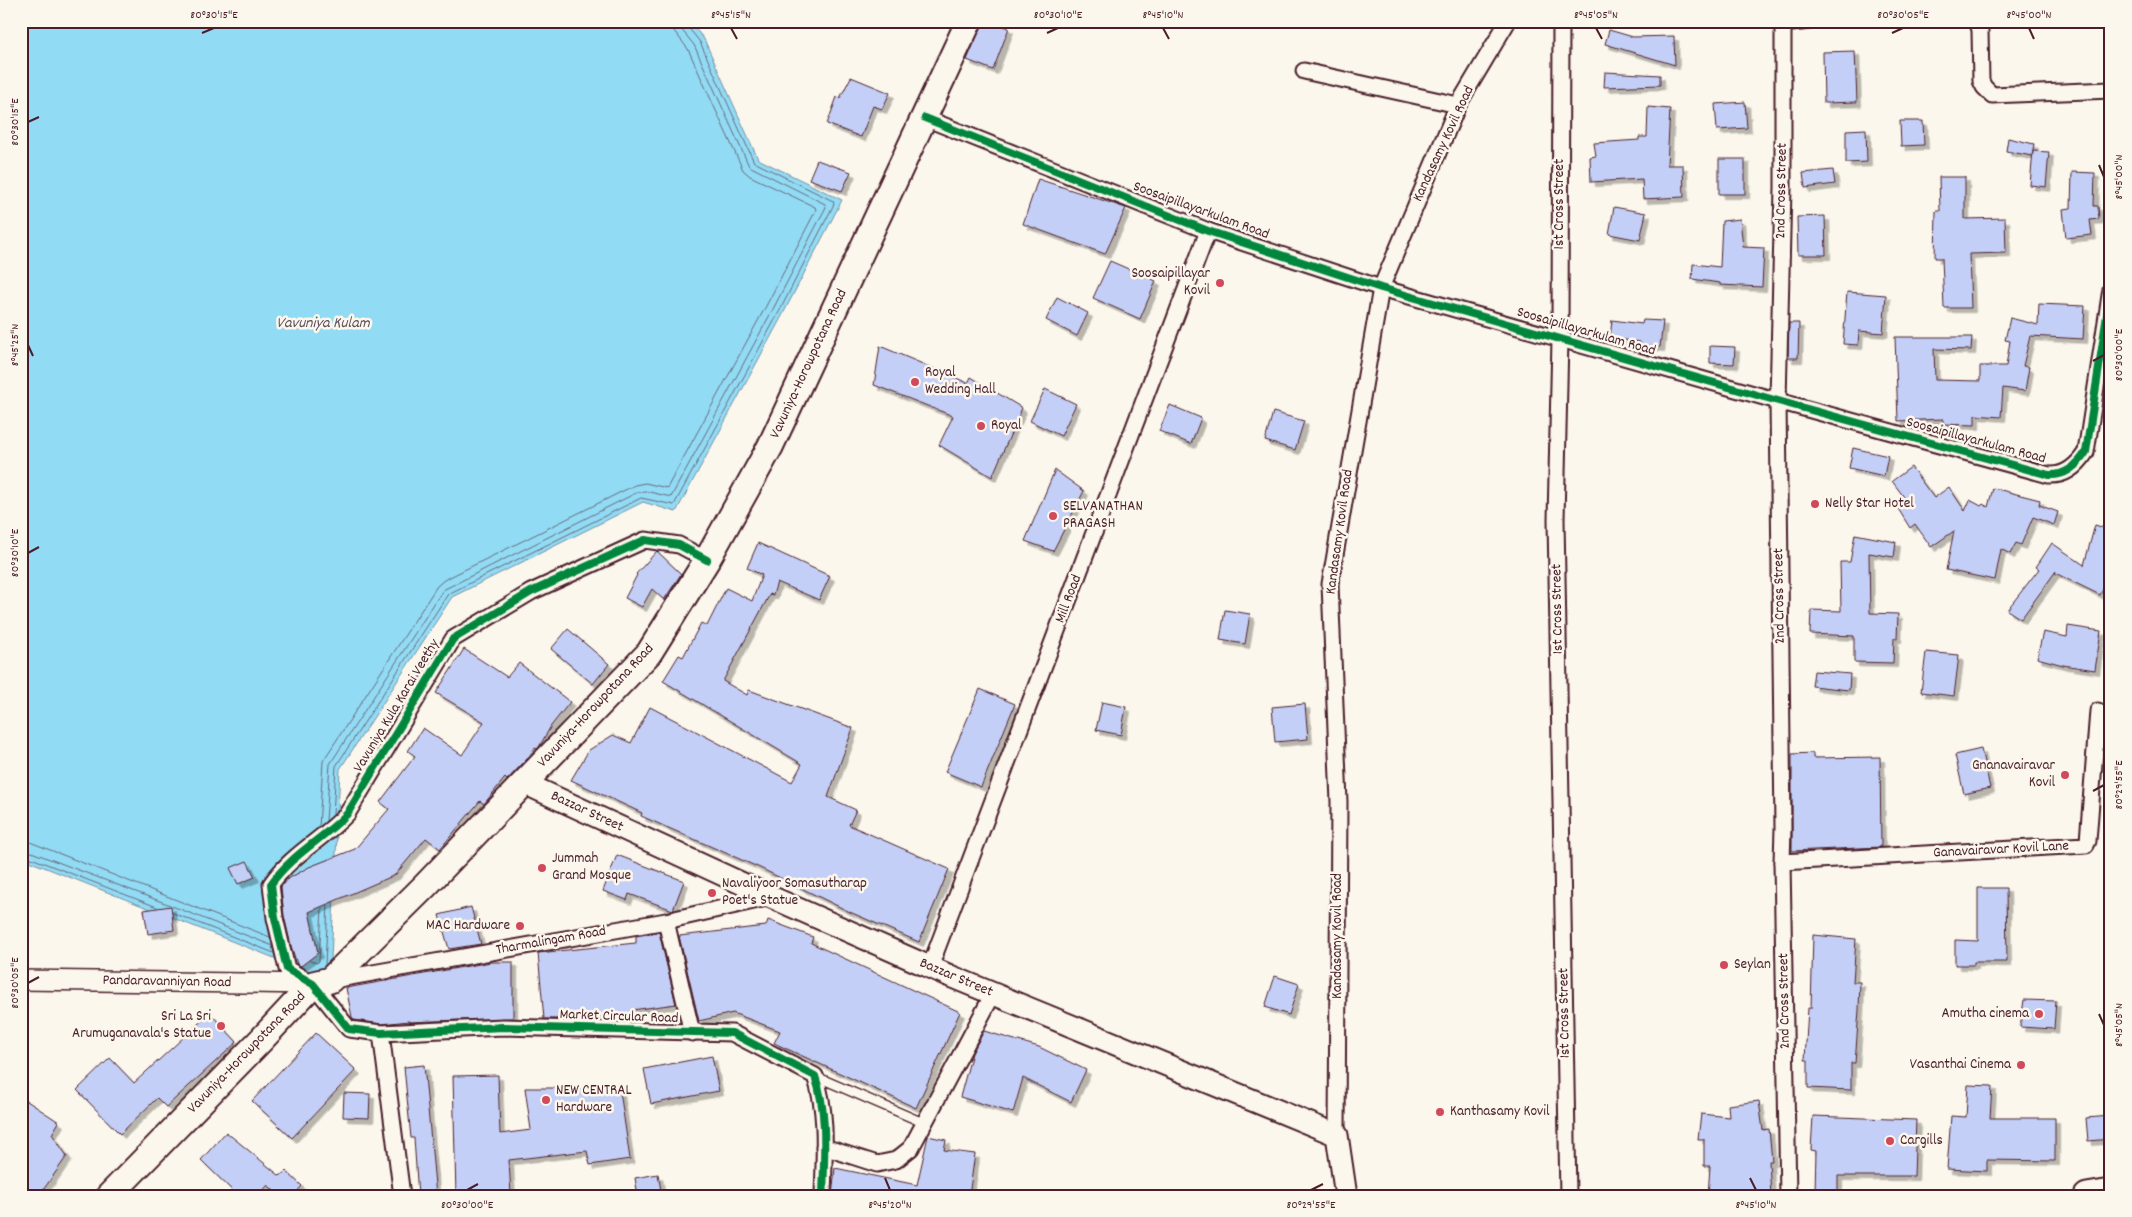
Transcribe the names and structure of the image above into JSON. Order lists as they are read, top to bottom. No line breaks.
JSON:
{"streets":{"highway":["Vavuniya-Horowpotana Road"],"main road":["Bazzar Street"],"street":["Kandasamy Kovil Road","2nd Cross Street","1st Cross Street","Soosaipillayarkulam Road","Mill Road","Vavuniya Kula Karai Veethy","Ganavairavar Kovil Lane","Tharmalingam Road","Pandaravanniyan Road","Market Circular Road"]},"crossings":[["Kandasamy Kovil Road","Soosaipillayarkulam Road"],["Kandasamy Kovil Road","Bazzar Street"],["2nd Cross Street","Soosaipillayarkulam Road"],["2nd Cross Street","Ganavairavar Kovil Lane"],["1st Cross Street","Soosaipillayarkulam Road"],["Soosaipillayarkulam Road","Vavuniya-Horowpotana Road"],["Soosaipillayarkulam Road","Mill Road"],["Vavuniya-Horowpotana Road","Vavuniya Kula Karai Veethy"],["Vavuniya-Horowpotana Road","Bazzar Street"],["Vavuniya-Horowpotana Road","Tharmalingam Road"],["Vavuniya-Horowpotana Road","Pandaravanniyan Road"],["Vavuniya-Horowpotana Road","Market Circular Road"],["Mill Road","Bazzar Street"],["Vavuniya Kula Karai Veethy","Tharmalingam Road"],["Vavuniya Kula Karai Veethy","Pandaravanniyan Road"],["Vavuniya Kula Karai Veethy","Market Circular Road"],["Bazzar Street","Tharmalingam Road"],["Tharmalingam Road","Pandaravanniyan Road"],["Tharmalingam Road","Market Circular Road"],["Pandaravanniyan Road","Market Circular Road"]],"water":["Vavuniya Kulam"],"places":["Soosaipillayar Kovil","Royal Wedding Hall","Royal","Nelly Star Hotel","SELVANATHAN PRAGASH","Gnanavairavar Kovil","Jummah Grand Mosque","Navaliyoor Somasutharap Poet's Statue","MAC Hardware","Seylan","Amutha cinema","Sri La Sri Arumuganavala's Statue","Vasanthai Cinema","NEW CENTRAL Hardware","Kanthasamy Kovil","Cargills"],"coordinates":["80°30'15\"E","8°45'15\"N","80°30'10\"E","8°45'10\"N","8°45'05\"N","80°30'05\"E","8°45'00\"N","8°45'25\"N","80°30'00\"E","80°29'55\"E","8°45'20\"N"]}
